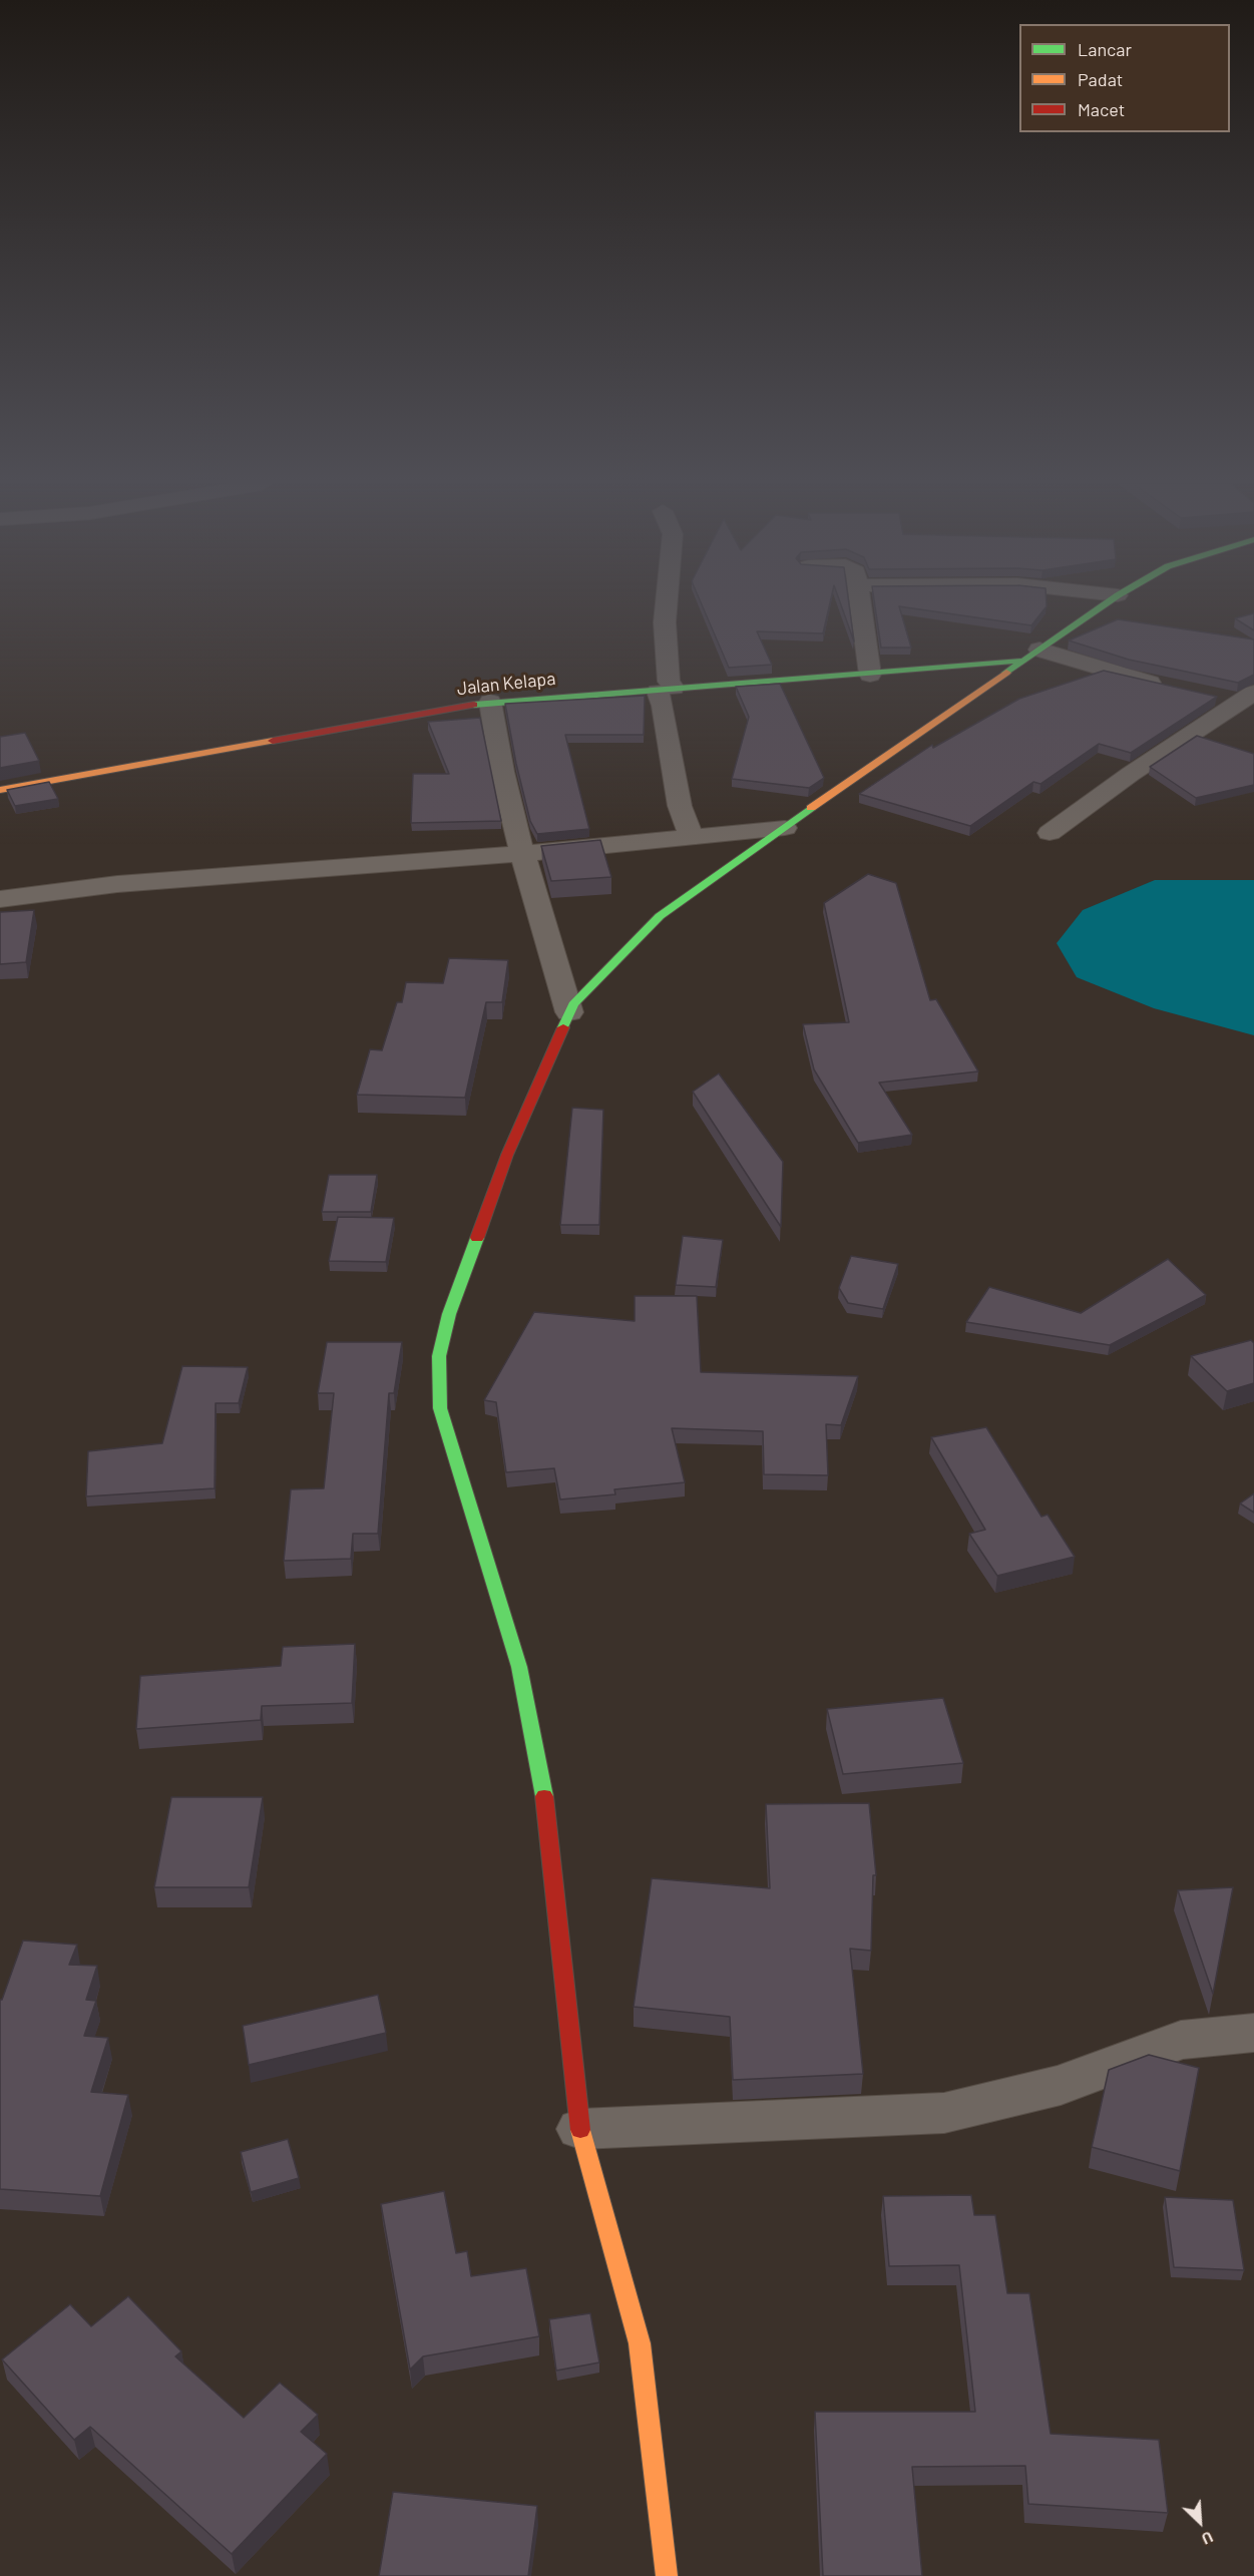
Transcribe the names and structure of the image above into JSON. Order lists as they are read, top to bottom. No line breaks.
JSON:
{"streets":{"street":["Jalan Kelapa"]},"legend":["Lancar","Padat","Macet"],"north":"bottom right"}
